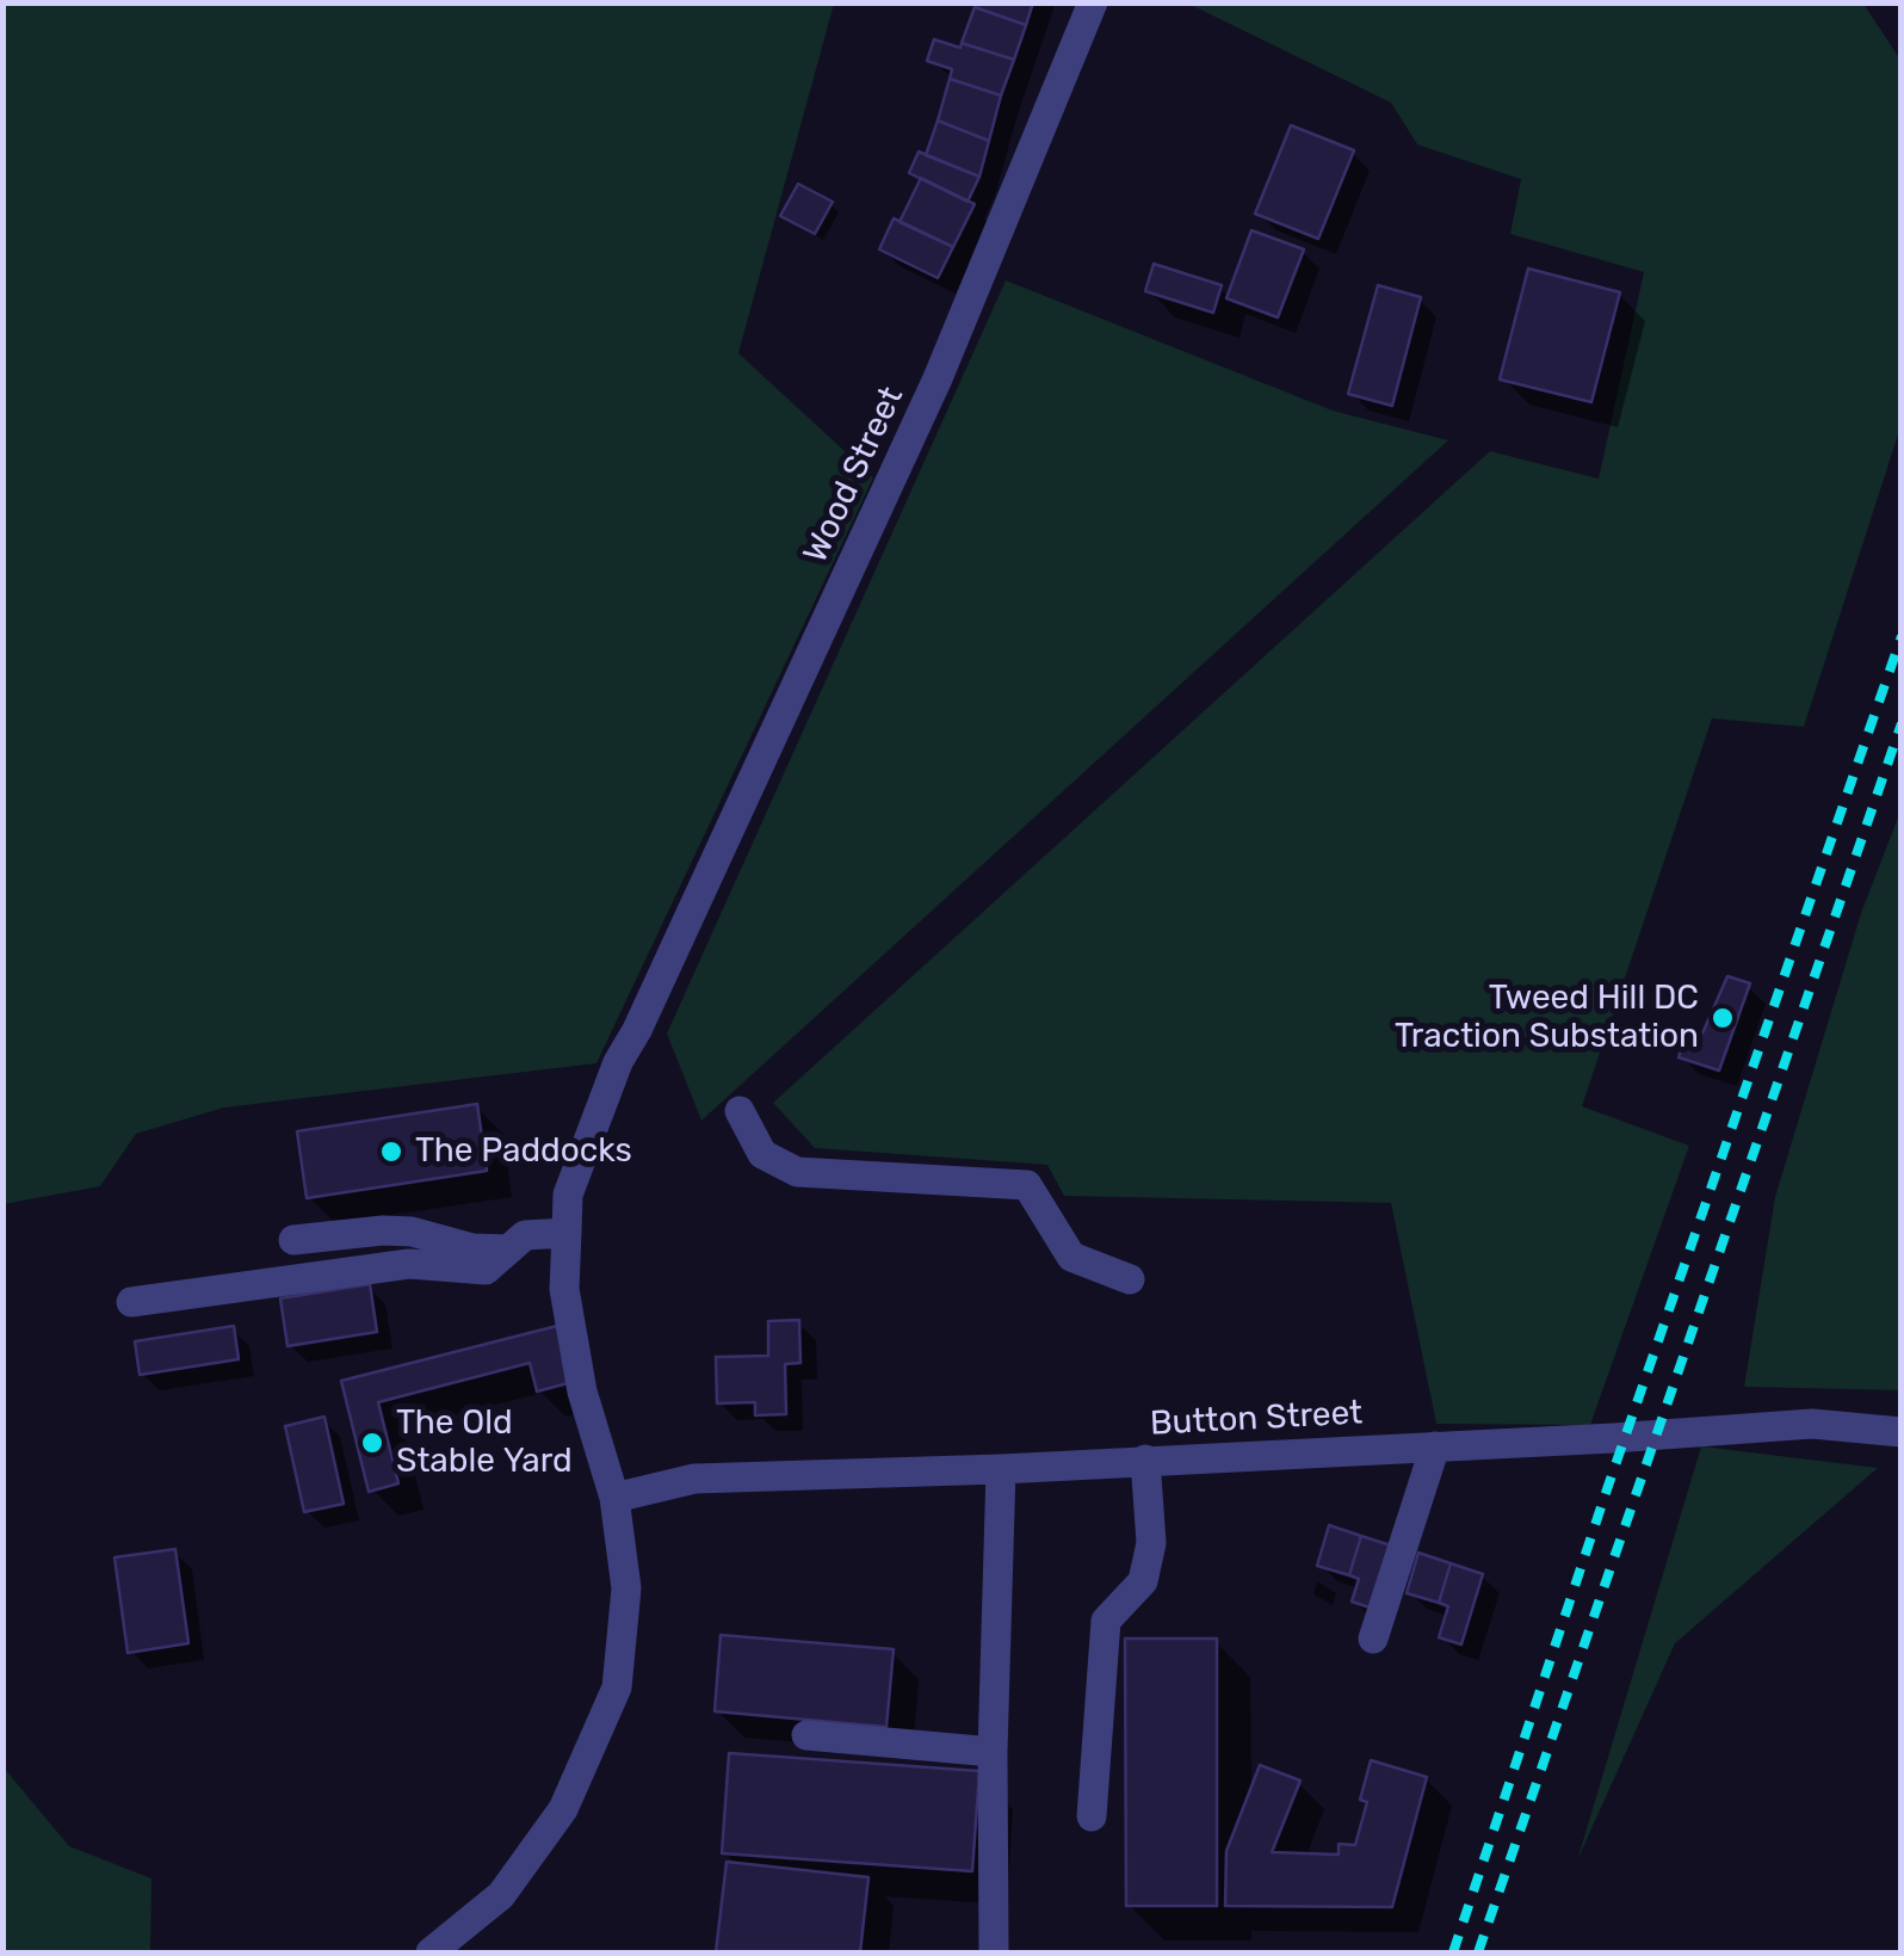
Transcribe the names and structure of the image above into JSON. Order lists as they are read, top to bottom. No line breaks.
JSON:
{"streets":{"street":["Wood Street","Button Street"]},"crossings":[["Wood Street","Button Street"]],"places":["Tweed Hill DC Traction Substation","The Paddocks","The Old Stable Yard"]}
